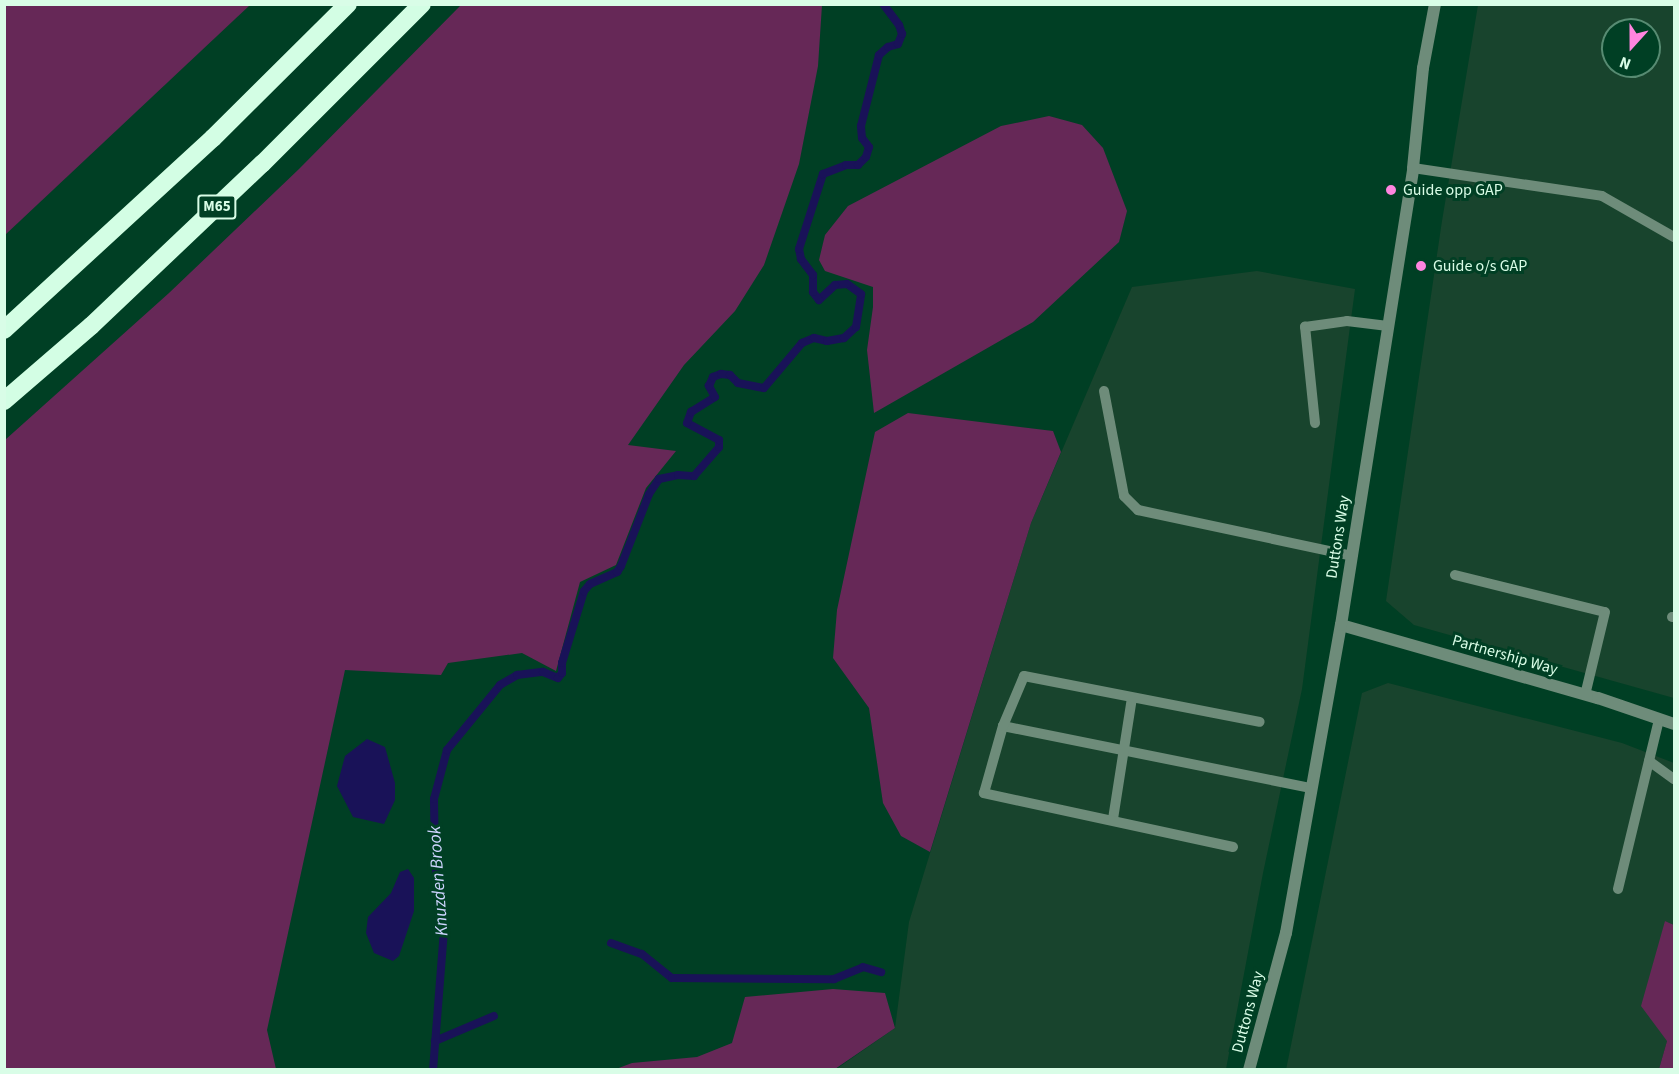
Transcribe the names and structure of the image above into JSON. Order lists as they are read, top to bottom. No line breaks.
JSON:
{"streets":{"highway":["M65"],"street":["Duttons Way","Partnership Way"]},"crossings":[["Duttons Way","Partnership Way"]],"water":["Knuzden Brook"],"places":["Guide opp GAP","Guide o/s GAP"],"north":"bottom"}
